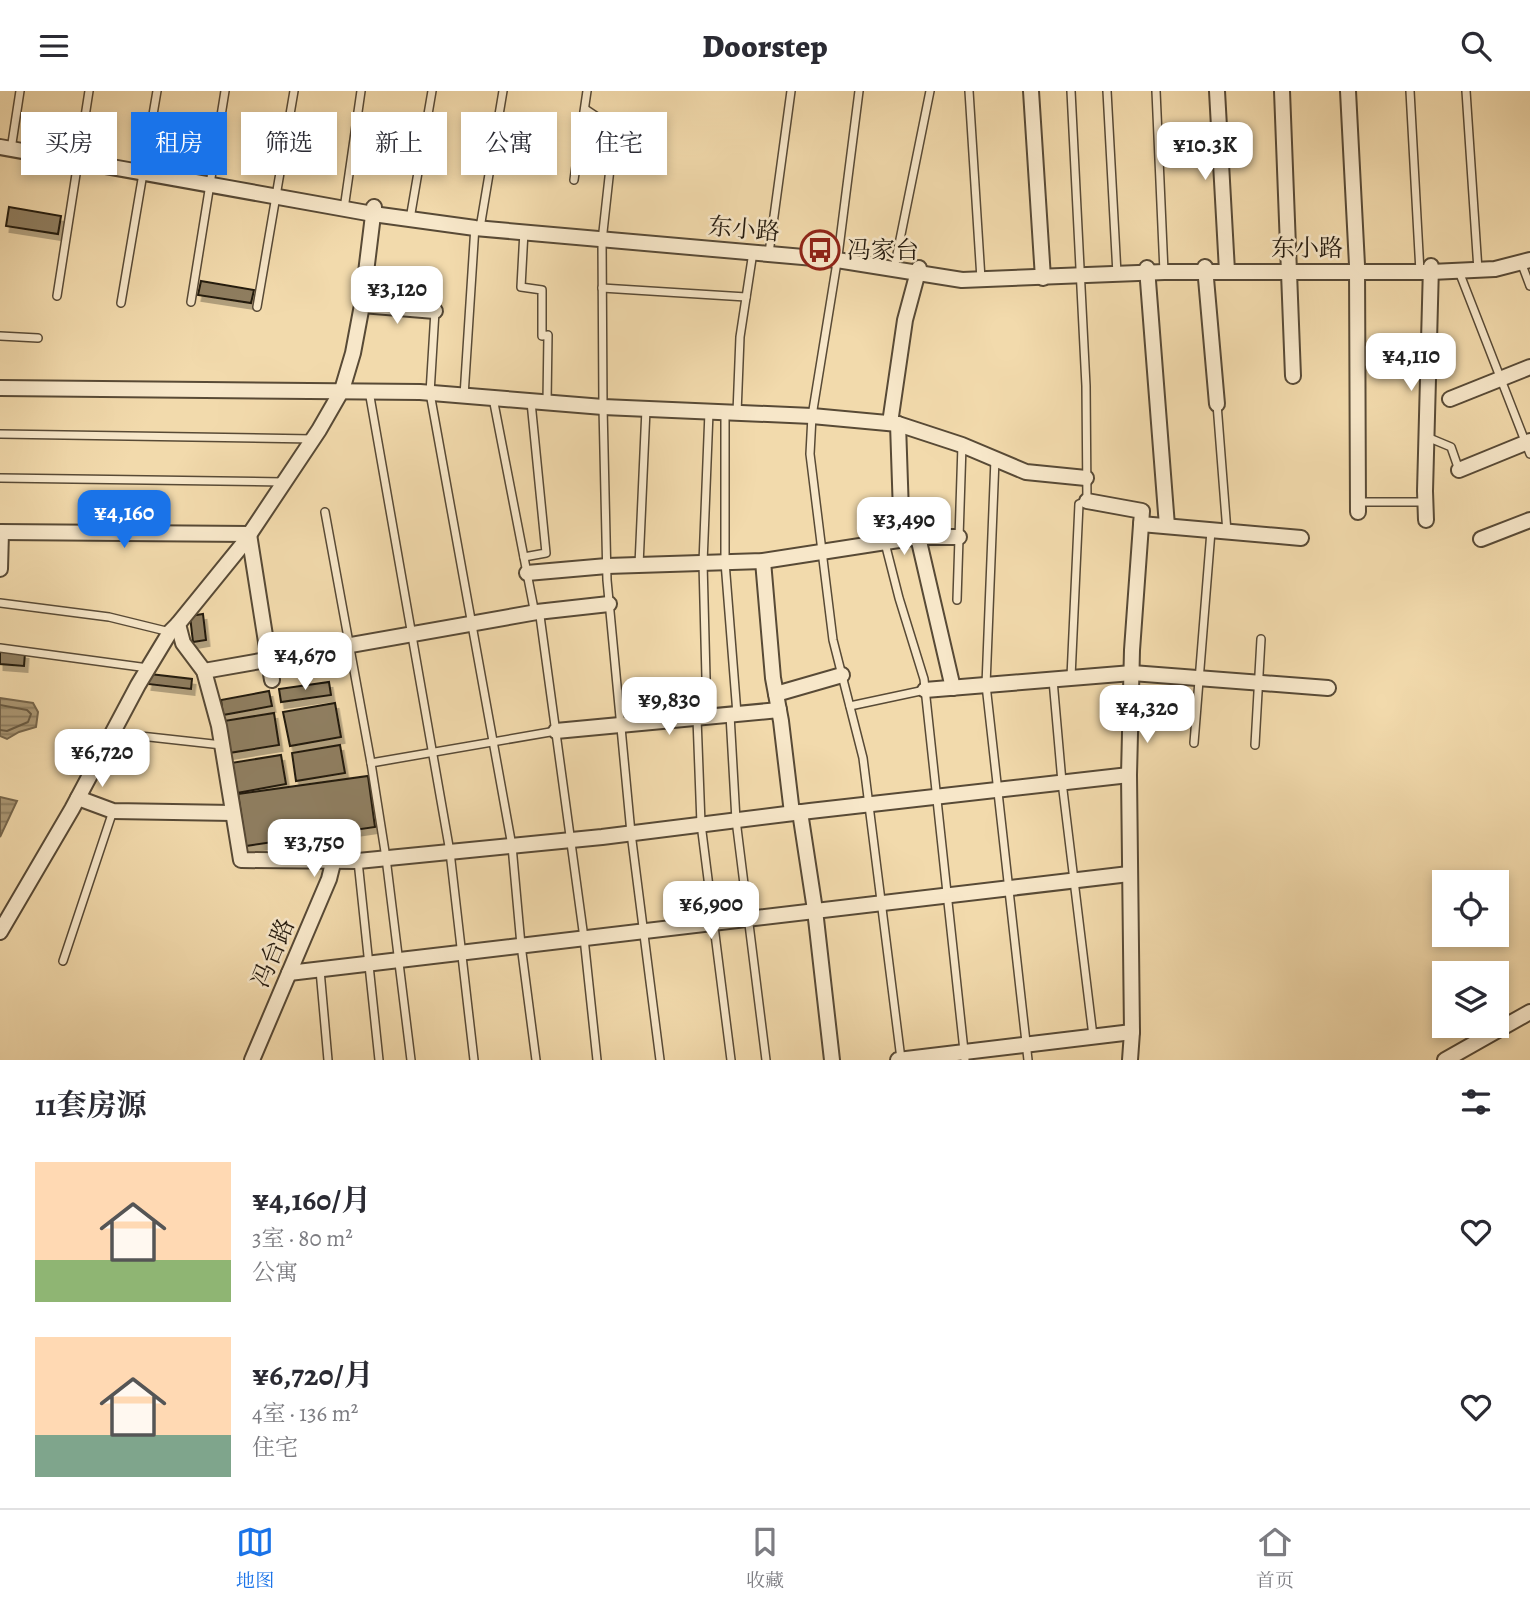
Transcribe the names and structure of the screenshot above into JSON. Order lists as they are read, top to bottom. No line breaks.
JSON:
{"streets":{"street":["东小路","冯台路"]},"places":{"bus stop":["冯家台"]},"page":{"header":"Doorstep","chip":["买房","租房","筛选","新上","公寓","住宅"],"price":["¥10.3K","¥3,120","¥4,110","¥4,160","¥3,490","¥4,670","¥9,830","¥4,320","¥6,720","¥3,750","¥6,900"],"heading":"11套房源","list":[{"name":"¥4,160/月","note":"3室 · 80 m² · 公寓"},{"name":"¥6,720/月","note":"4室 · 136 m² · 住宅"}],"tabs":["地图","收藏","首页"]}}
